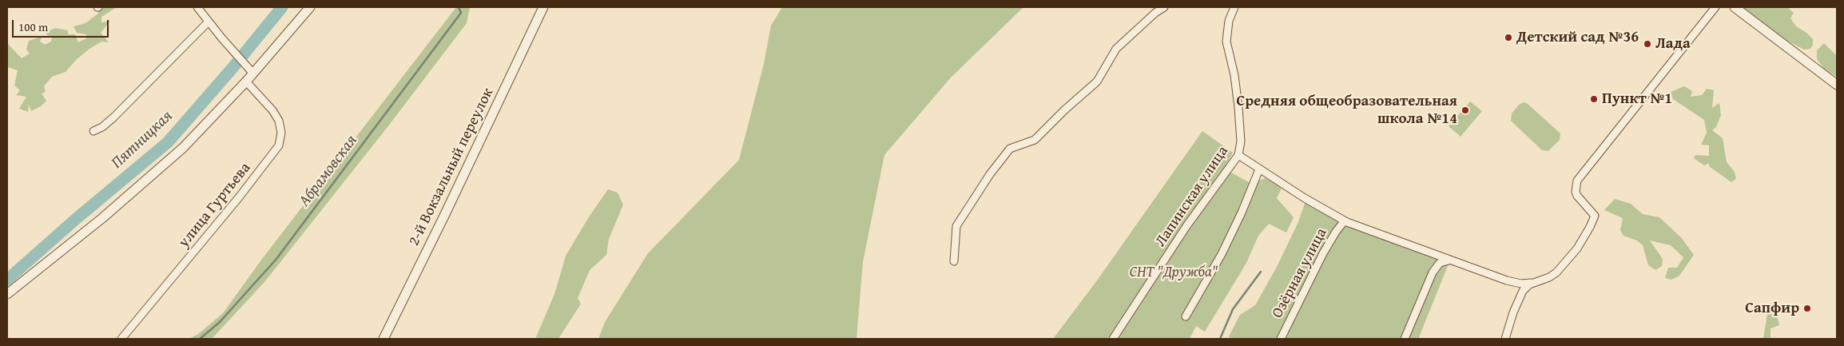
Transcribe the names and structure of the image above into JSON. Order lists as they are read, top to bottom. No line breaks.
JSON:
{"streets":{"street":["2-й Вокзальный переулок","Лапинская улица","улица Гуртьева","Озёрная улица"]},"water":["Пятницкая","Абрамовская"],"parks":["СНТ \"Дружба\""],"places":["Детский сад №36","Лада","Пункт №1","Средняя общеобразовательная школа №14","Сапфир"],"scale_bar":"100 m"}
